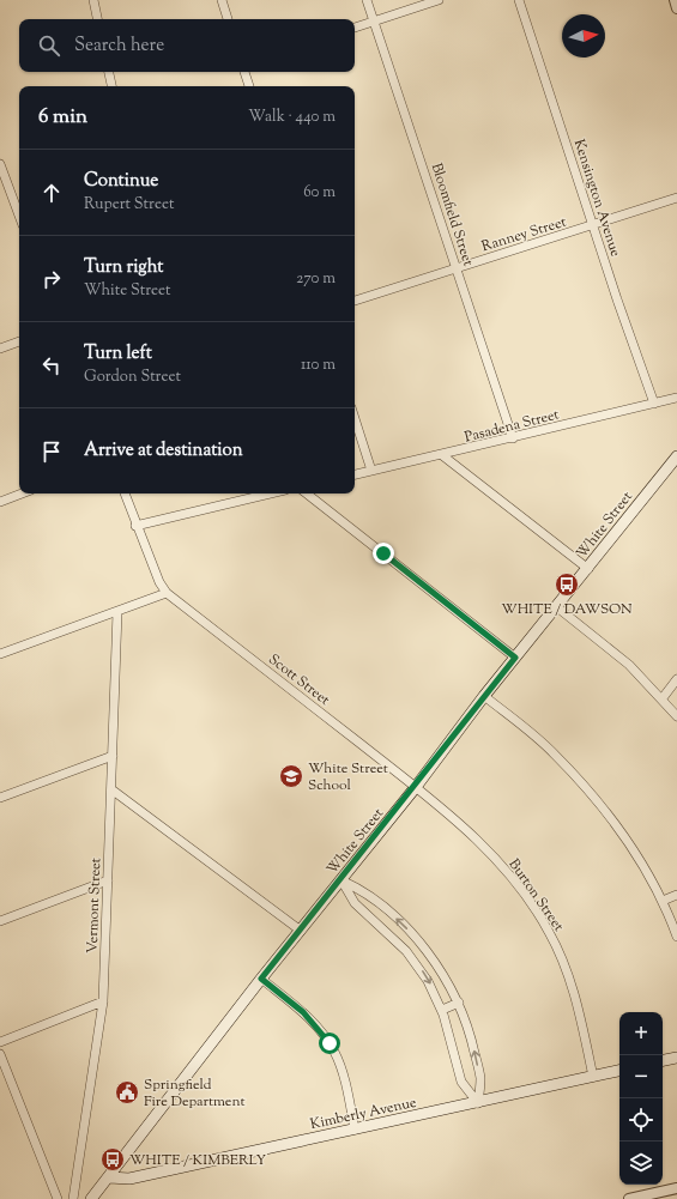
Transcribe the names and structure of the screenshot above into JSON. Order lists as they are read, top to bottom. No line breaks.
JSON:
{"streets":{"main road":["White Street","Kimberly Avenue"],"street":["Kensington Avenue","Bloomfield Street","Ranney Street","Pasadena Street","Scott Street","Burton Street","Vermont Street"]},"crossings":[["Kensington Avenue","Ranney Street"],["Kensington Avenue","Pasadena Street"],["Bloomfield Street","Ranney Street"],["Bloomfield Street","Pasadena Street"],["White Street","Scott Street"],["White Street","Burton Street"],["White Street","Kimberly Avenue"],["Scott Street","Burton Street"],["Burton Street","Kimberly Avenue"]],"places":{"bus stop":["WHITE / DAWSON","WHITE / KIMBERLY"],"school or university":["White Street School"],"public building":["Springfield Fire Department"]},"north":"right","page":{"search":"Search here","heading":["6 min","Walk · 440 m"],"list":[["Continue","Rupert Street","60 m"],["Turn right","White Street","270 m"],["Turn left","Gordon Street","110 m"],"Arrive at destination"],"map_buttons":["+","−"]}}
